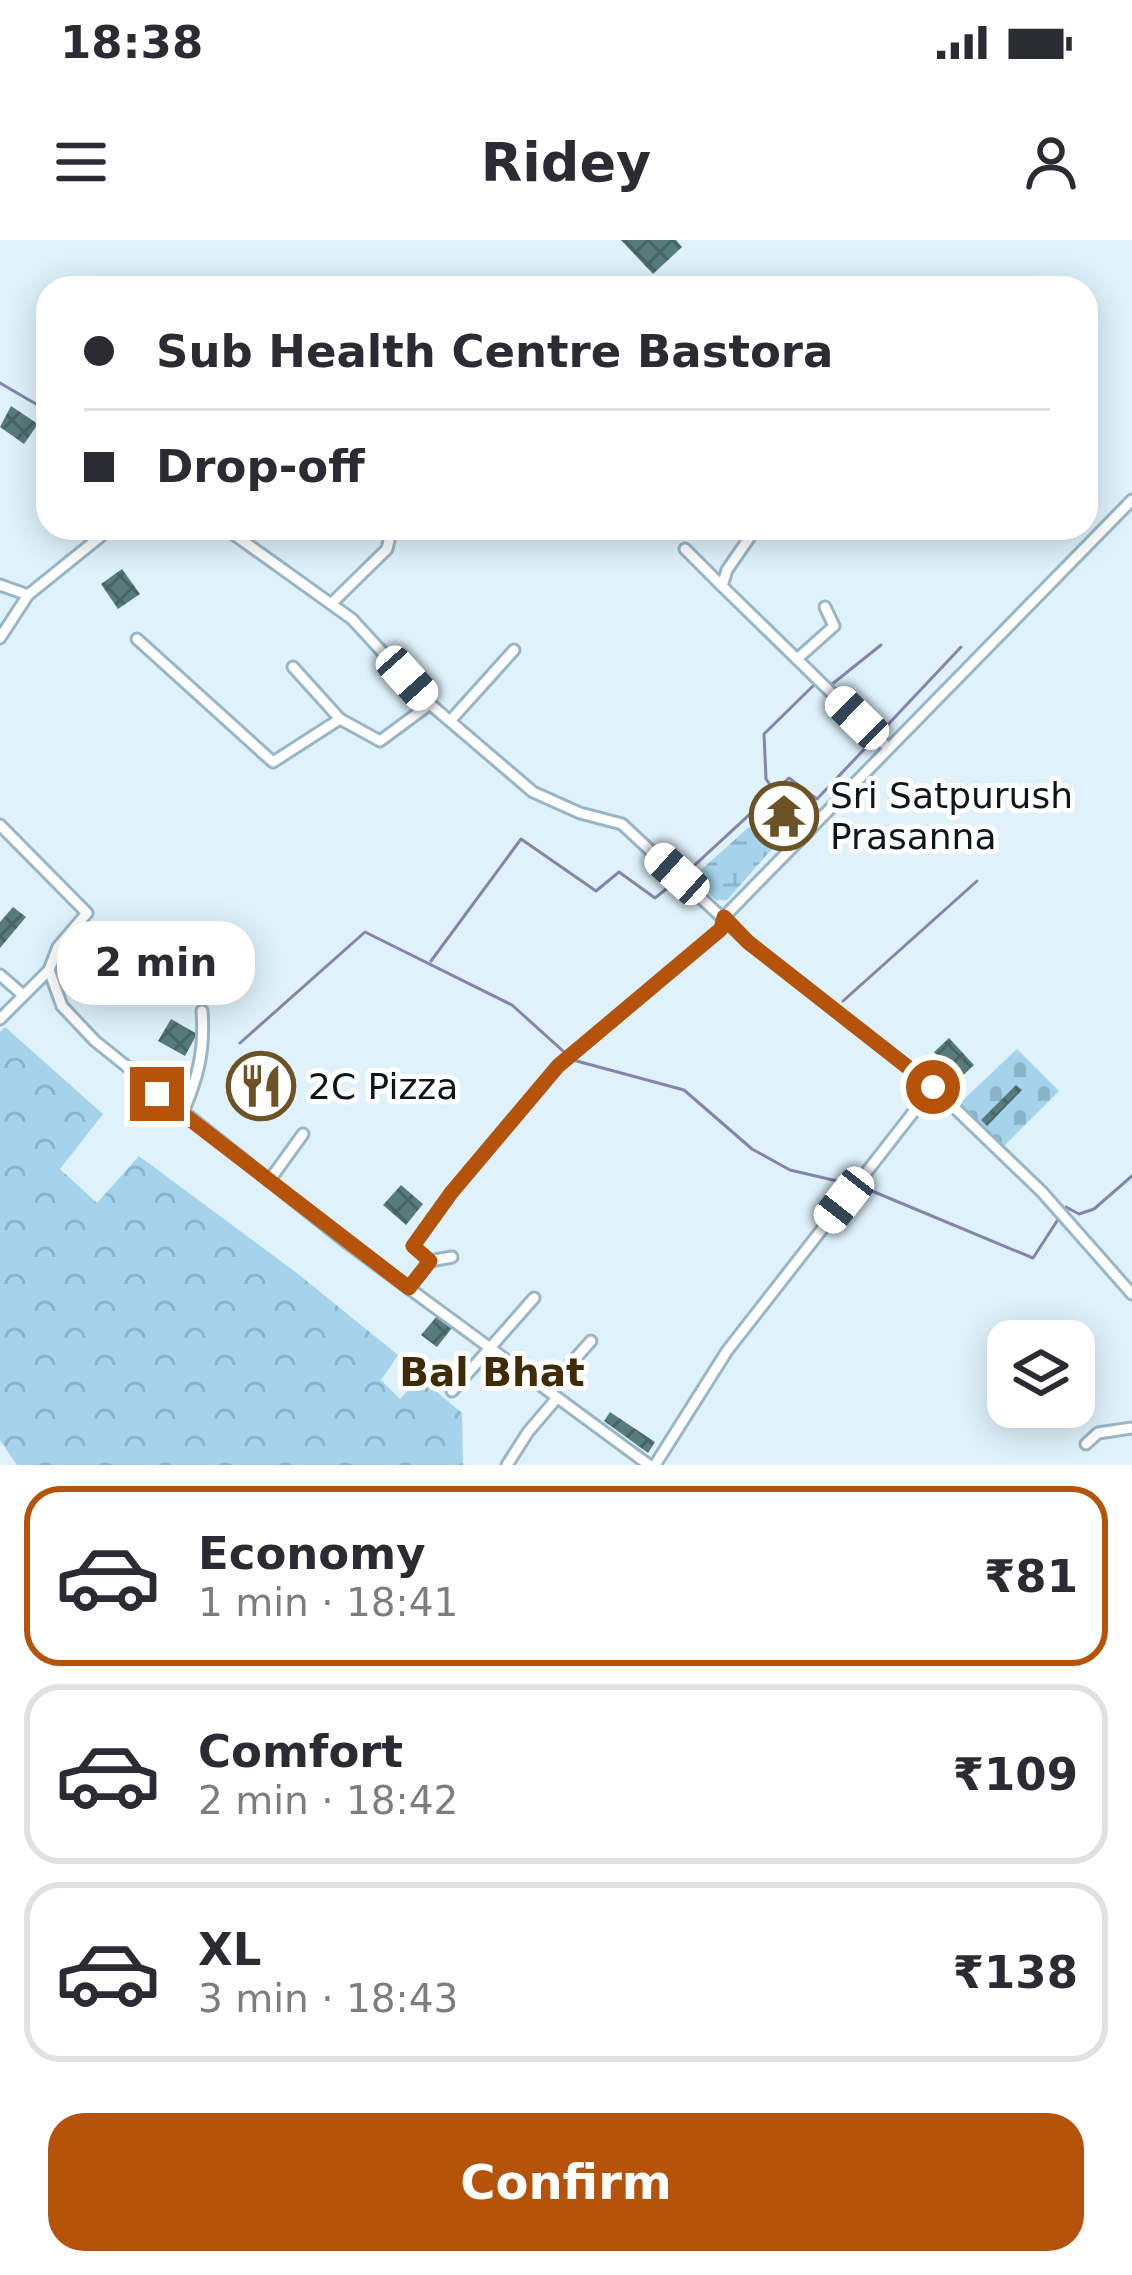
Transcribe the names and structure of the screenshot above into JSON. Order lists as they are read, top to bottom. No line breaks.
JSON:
{"districts":["Bal Bhat"],"places":{"temple":["Sri Satpurush Prasanna"],"restaurant":["2C Pizza"]},"page":{"status":"18:38","header":"Ridey","banner":["Sub Health Centre Bastora","Drop-off"],"bubble":"2 min","list":[{"name":"Economy","note":"1 min · 18:41","value":"₹81"},{"name":"Comfort","note":"2 min · 18:42","value":"₹109"},{"name":"XL","note":"3 min · 18:43","value":"₹138"}],"buttons":"Confirm"}}
